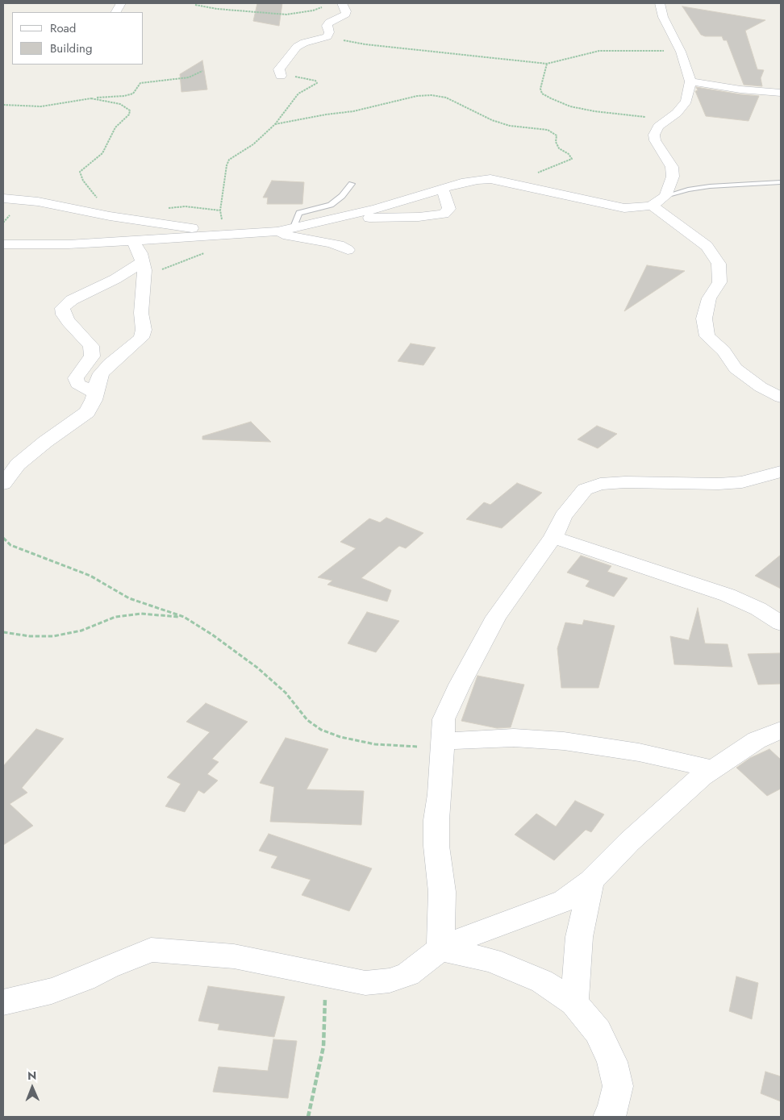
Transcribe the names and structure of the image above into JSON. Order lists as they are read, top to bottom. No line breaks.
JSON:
{"legend":["Road","Building"],"north":"top"}
